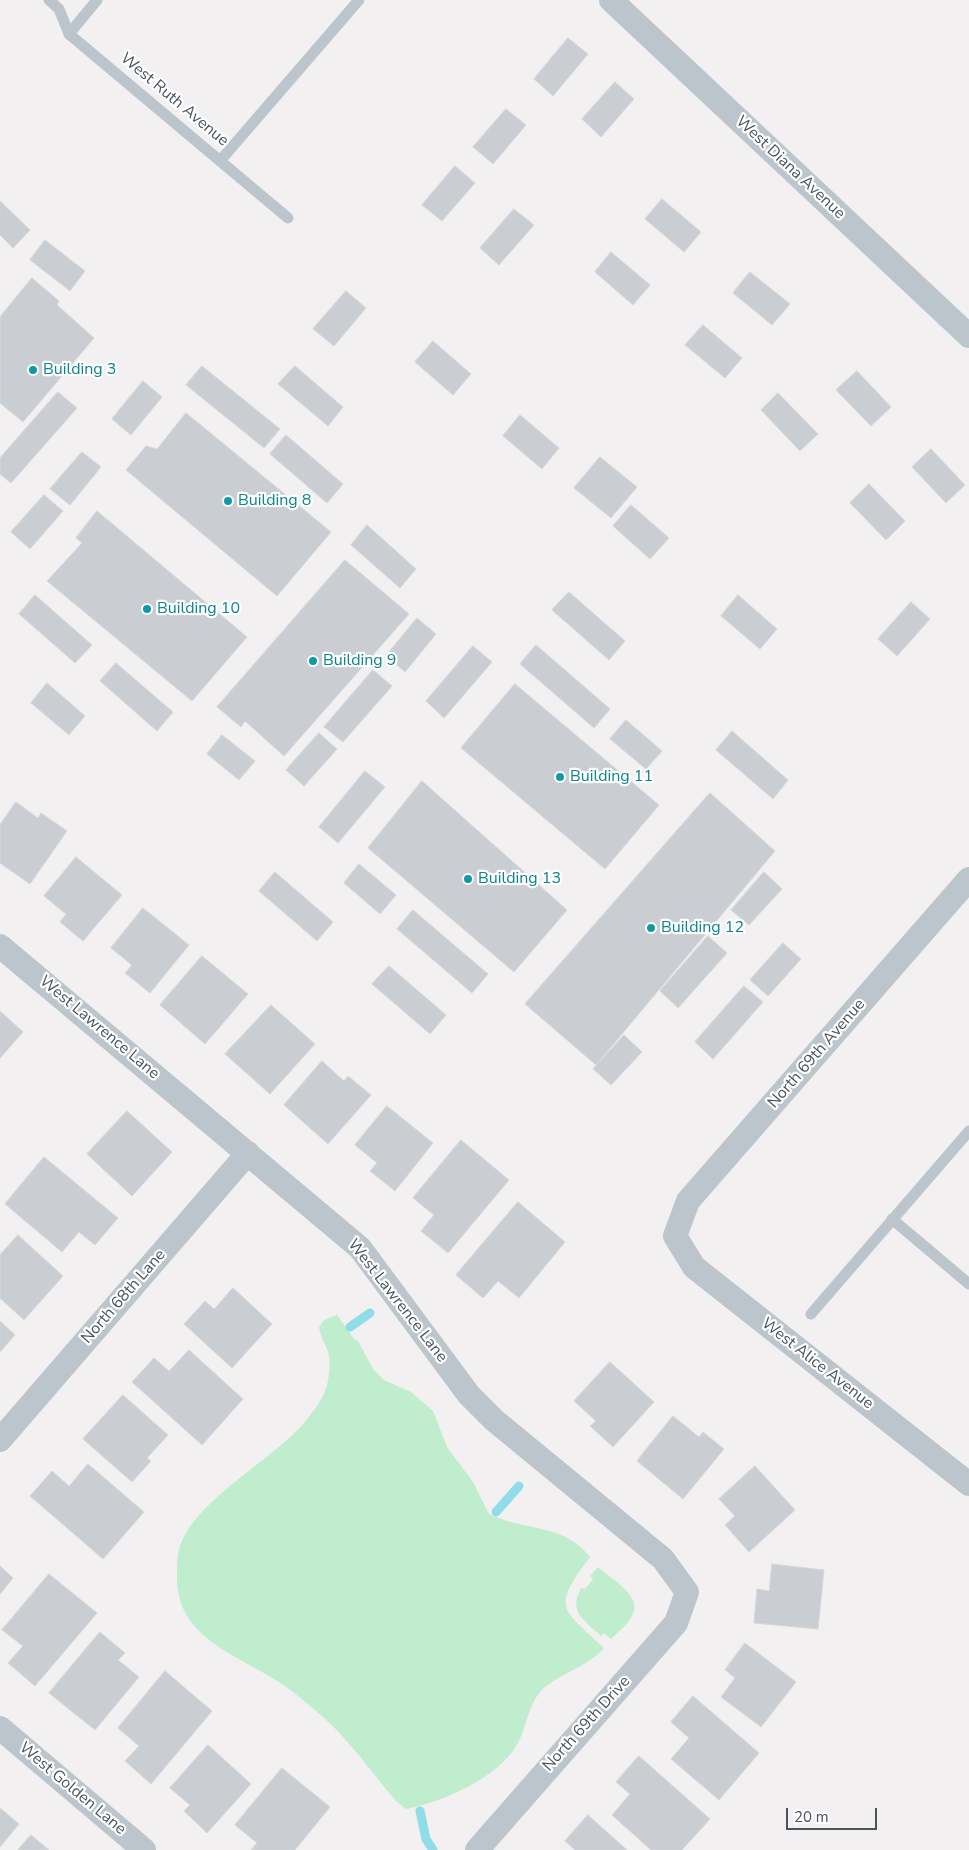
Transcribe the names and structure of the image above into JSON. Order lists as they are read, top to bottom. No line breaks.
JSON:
{"streets":{"street":["West Diana Avenue","West Lawrence Lane","North 69th Avenue","North 68th Lane","West Alice Avenue","North 69th Drive","West Golden Lane"],"lane":["West Ruth Avenue"]},"crossings":[["West Lawrence Lane","North 68th Lane"],["West Lawrence Lane","North 69th Drive"],["North 69th Avenue","West Alice Avenue"]],"places":["Building 3","Building 8","Building 10","Building 9","Building 11","Building 13","Building 12"],"scale_bar":"20 m"}
